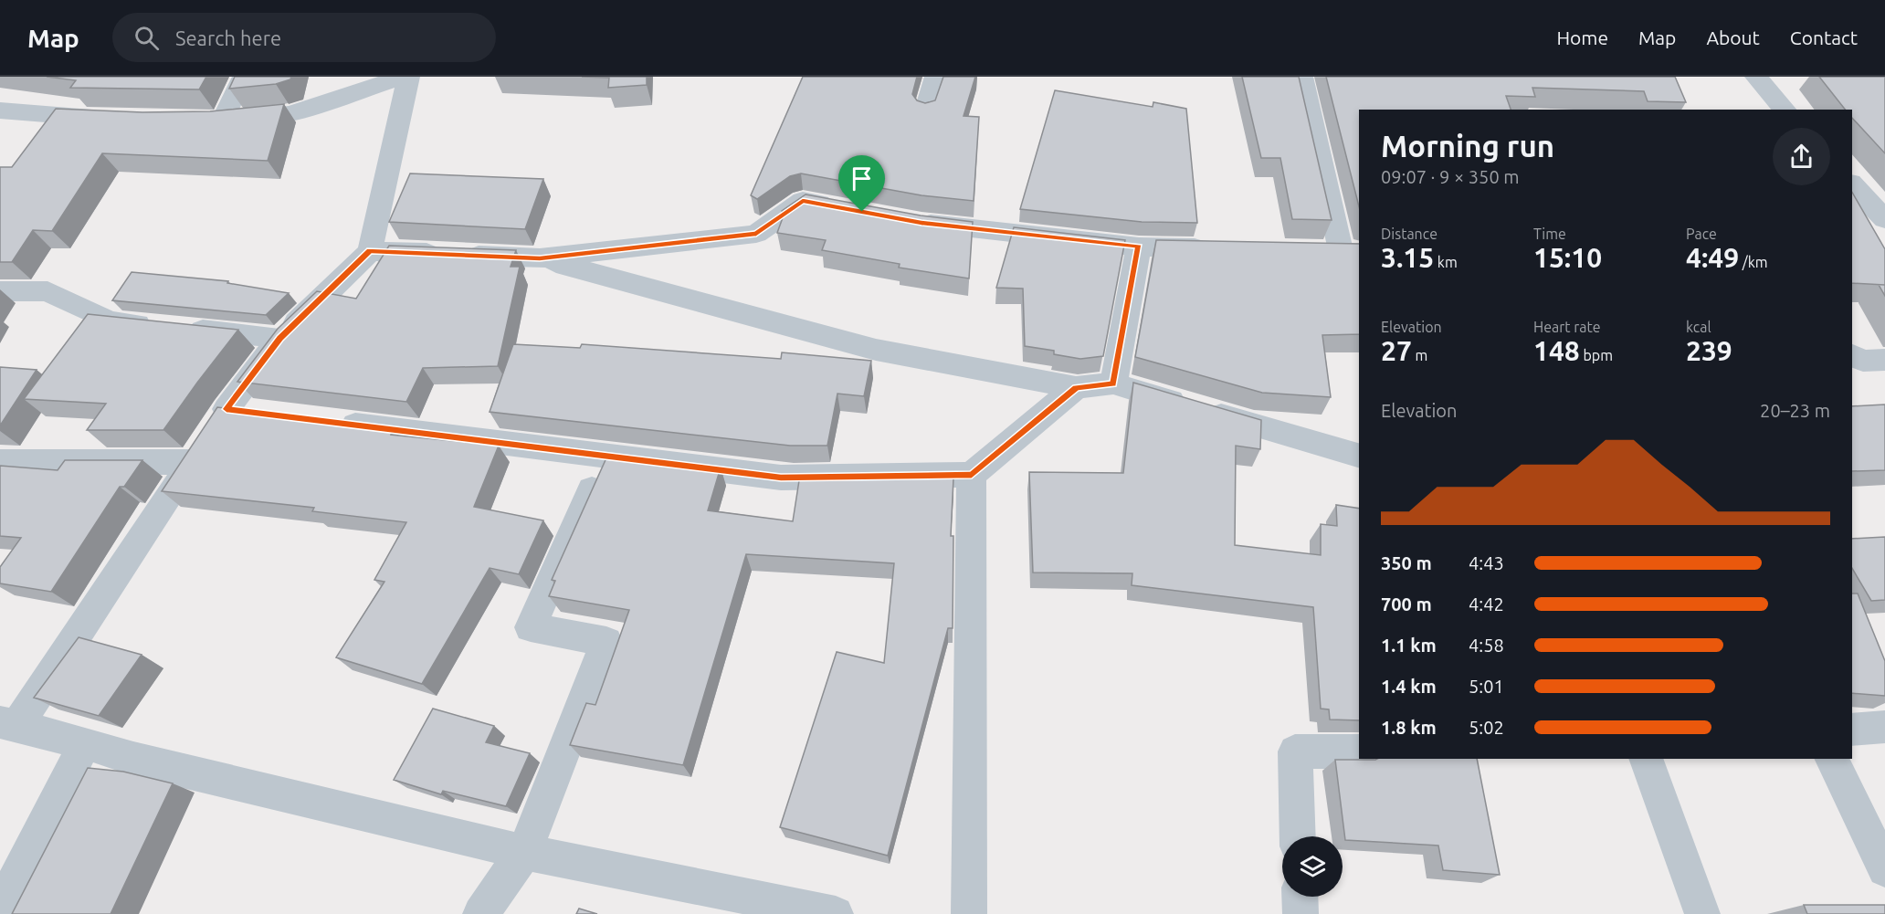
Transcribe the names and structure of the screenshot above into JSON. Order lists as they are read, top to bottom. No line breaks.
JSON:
{"page":{"header":"Map","search":"Search here","nav":["Home","Map","About","Contact"],"heading":["Morning run","09:07 · 9 × 350 m"],"stats":[["Distance","3.15 km"],["Time","15:10"],["Pace","4:49 /km"],["Elevation","27 m"],["Heart rate","148 bpm"],["kcal","239"]],"chart":["Elevation","20–23 m"],"list":[{"name":"350 m","note":"4:43"},{"name":"700 m","note":"4:42"},{"name":"1.1 km","note":"4:58"},{"name":"1.4 km","note":"5:01"},{"name":"1.8 km","note":"5:02"}]}}
